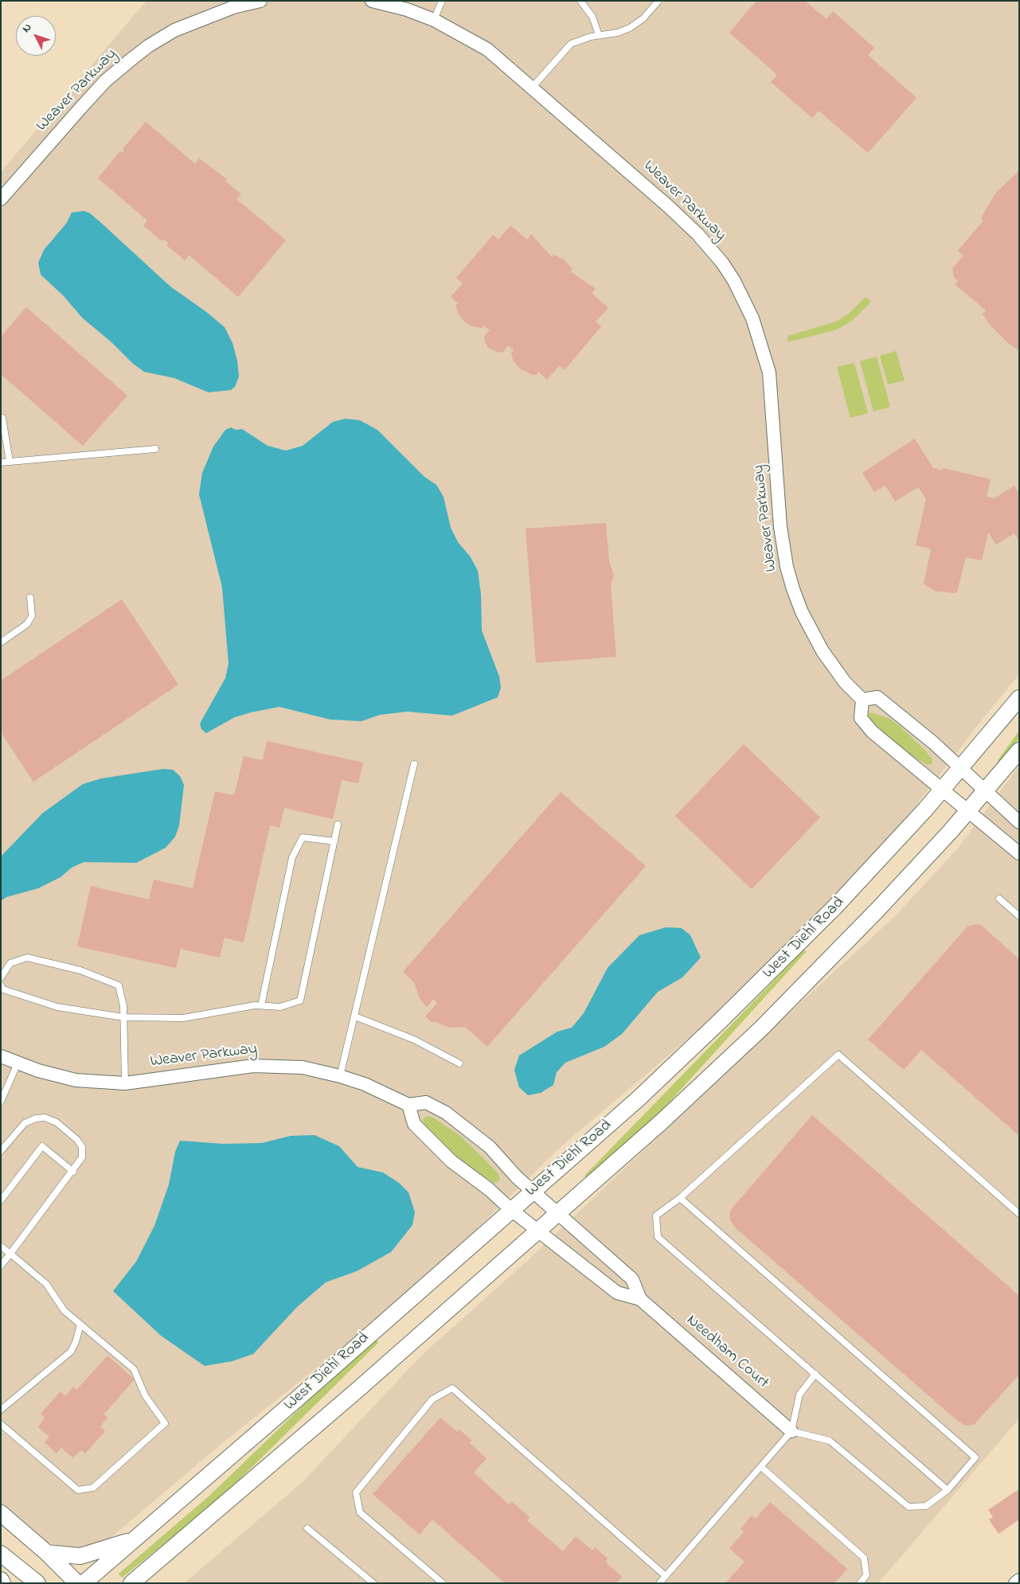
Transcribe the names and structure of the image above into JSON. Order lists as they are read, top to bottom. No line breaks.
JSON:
{"streets":{"street":["Weaver Parkway","West Diehl Road","Needham Court"]},"crossings":[["Weaver Parkway","West Diehl Road"],["Weaver Parkway","Needham Court"],["West Diehl Road","Needham Court"]],"north":"top left"}
